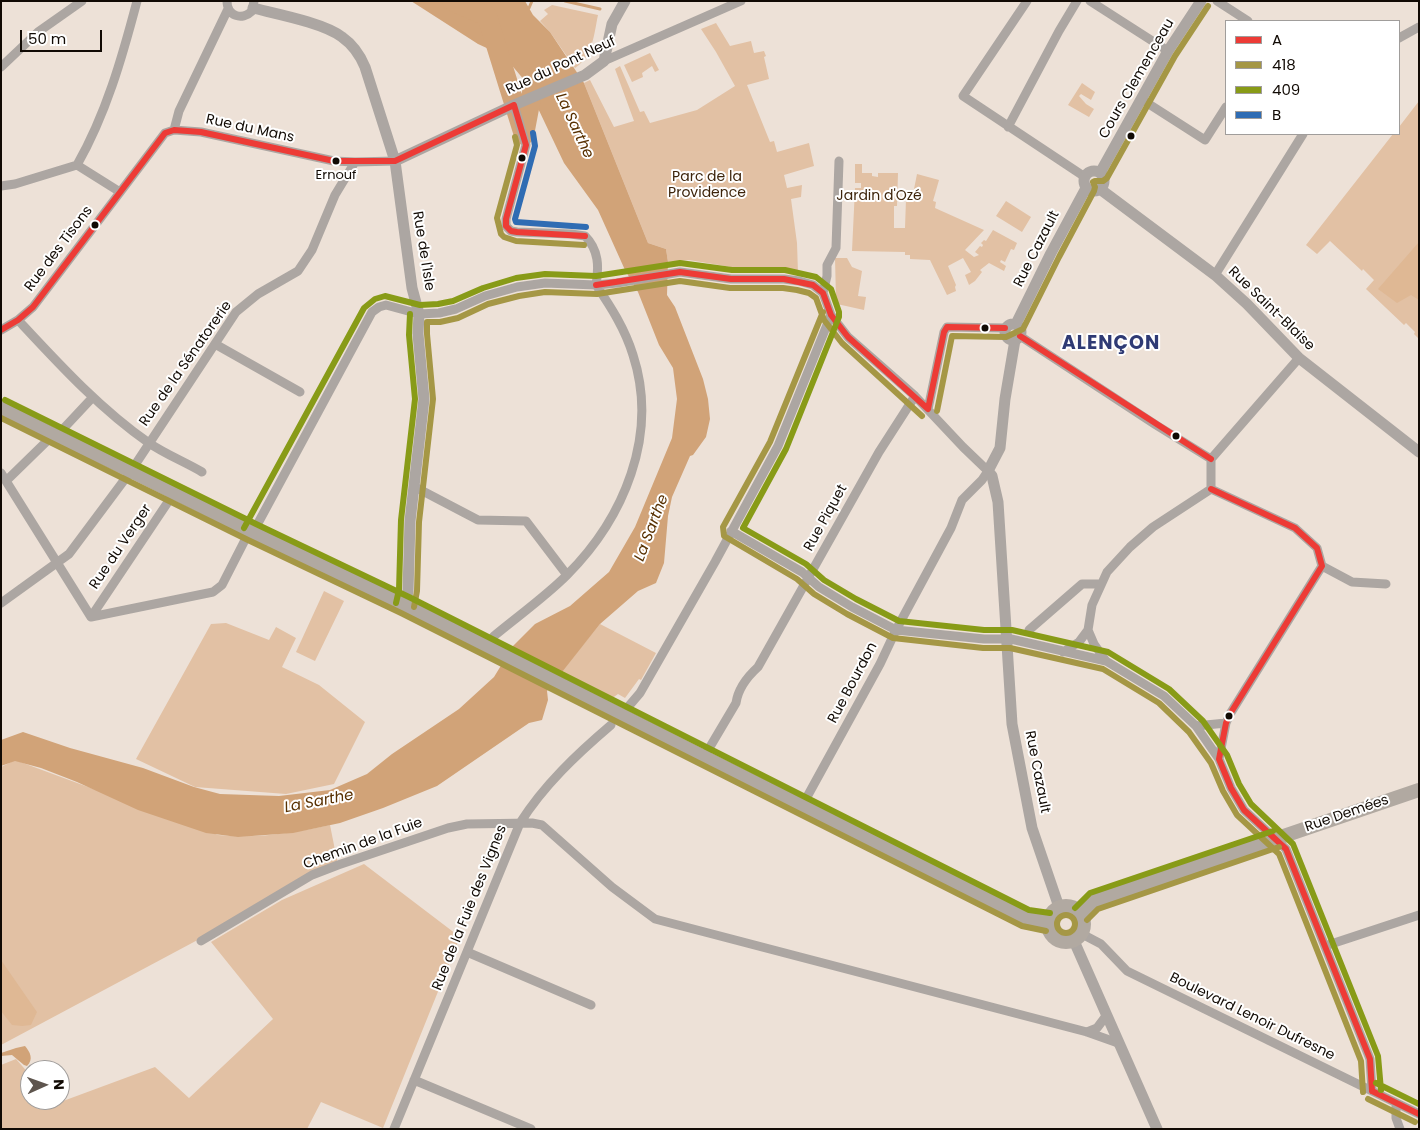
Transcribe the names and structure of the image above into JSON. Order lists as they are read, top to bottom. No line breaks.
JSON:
{"streets":{"main road":["Rue Demées"],"street":["Rue du Pont Neuf","Cours Clemenceau","Rue du Mans","Rue des Tisons","Rue Cazault","Rue de l'Isle","Rue Saint-Blaise","Rue de la Sénatorerie","Rue Piquet","Rue du Verger","Rue Bourdon","Chemin de la Fuie","Rue de la Fuie des Vignes","Boulevard Lenoir Dufresne"]},"crossings":[["Rue du Pont Neuf","Rue du Mans"],["Rue du Pont Neuf","Rue de l'Isle"],["Cours Clemenceau","Rue Cazault"],["Cours Clemenceau","Rue Saint-Blaise"],["Rue du Mans","Rue des Tisons"],["Rue du Mans","Rue de l'Isle"],["Rue du Mans","Rue de la Sénatorerie"],["Rue Cazault","Rue Saint-Blaise"],["Rue Cazault","Rue Bourdon"],["Rue Cazault","Rue Demées"],["Rue Cazault","Boulevard Lenoir Dufresne"],["Rue Demées","Boulevard Lenoir Dufresne"],["Chemin de la Fuie","Rue de la Fuie des Vignes"]],"districts":["ALENÇON"],"water":["La Sarthe"],"parks":["Parc de la Providence","Jardin d'Ozé"],"places":["Ernouf"],"lines":["transit line 418","transit line A","transit line B","transit line 409"],"legend":["A","418","409","B"],"scale_bar":"50 m","north":"right"}
